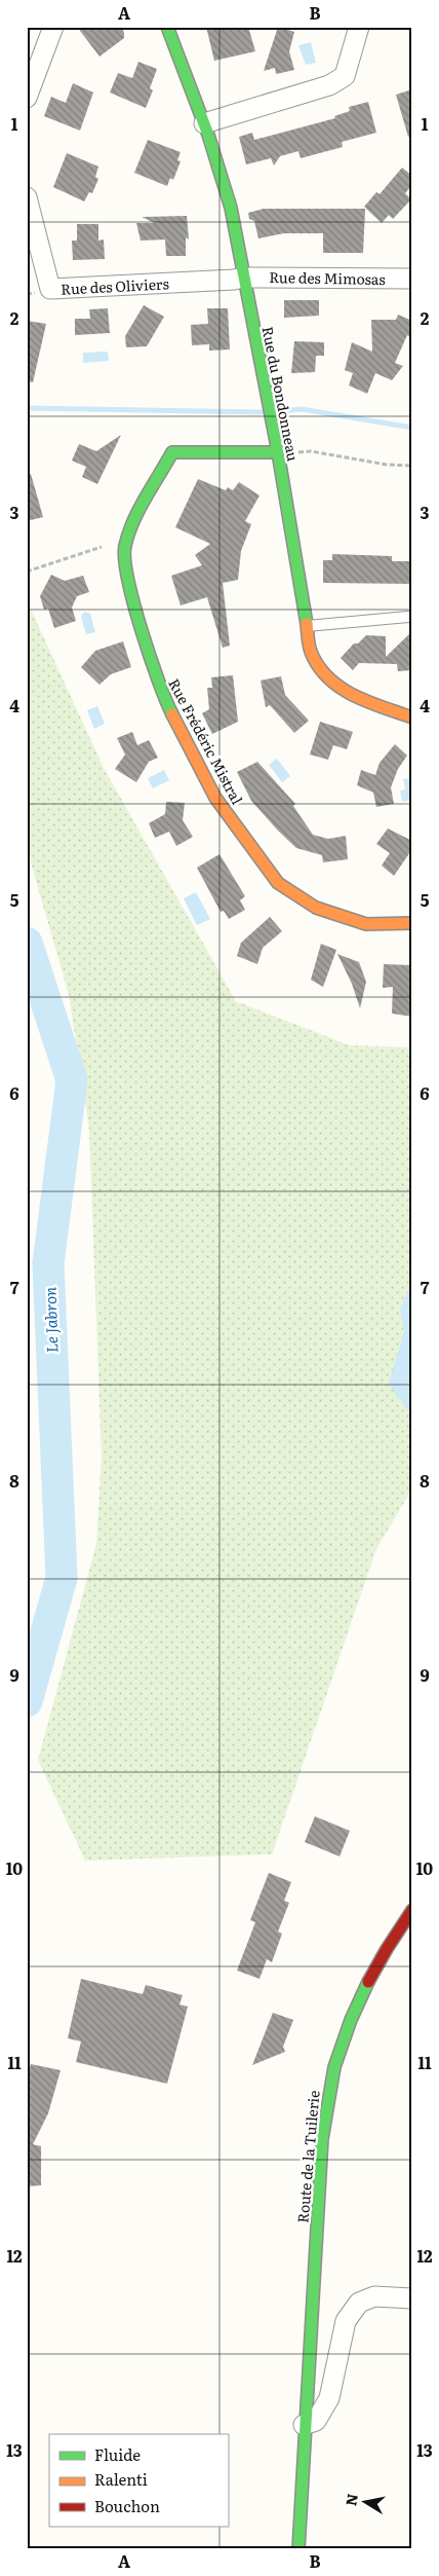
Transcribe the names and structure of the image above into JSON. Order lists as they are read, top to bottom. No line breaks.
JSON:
{"streets":{"street":["Rue des Mimosas","Rue des Oliviers","Rue du Bondonneau","Rue Frédéric Mistral","Route de la Tuilerie"]},"crossings":[["Rue des Mimosas","Rue des Oliviers"],["Rue des Mimosas","Rue du Bondonneau"],["Rue des Oliviers","Rue du Bondonneau"],["Rue du Bondonneau","Rue Frédéric Mistral"]],"water":["Le Jabron"],"legend":["Fluide","Ralenti","Bouchon"],"north":"left","grid":{"columns":["A","B"],"rows":["1","2","3","4","5","6","7","8","9","10","11","12","13"]}}
